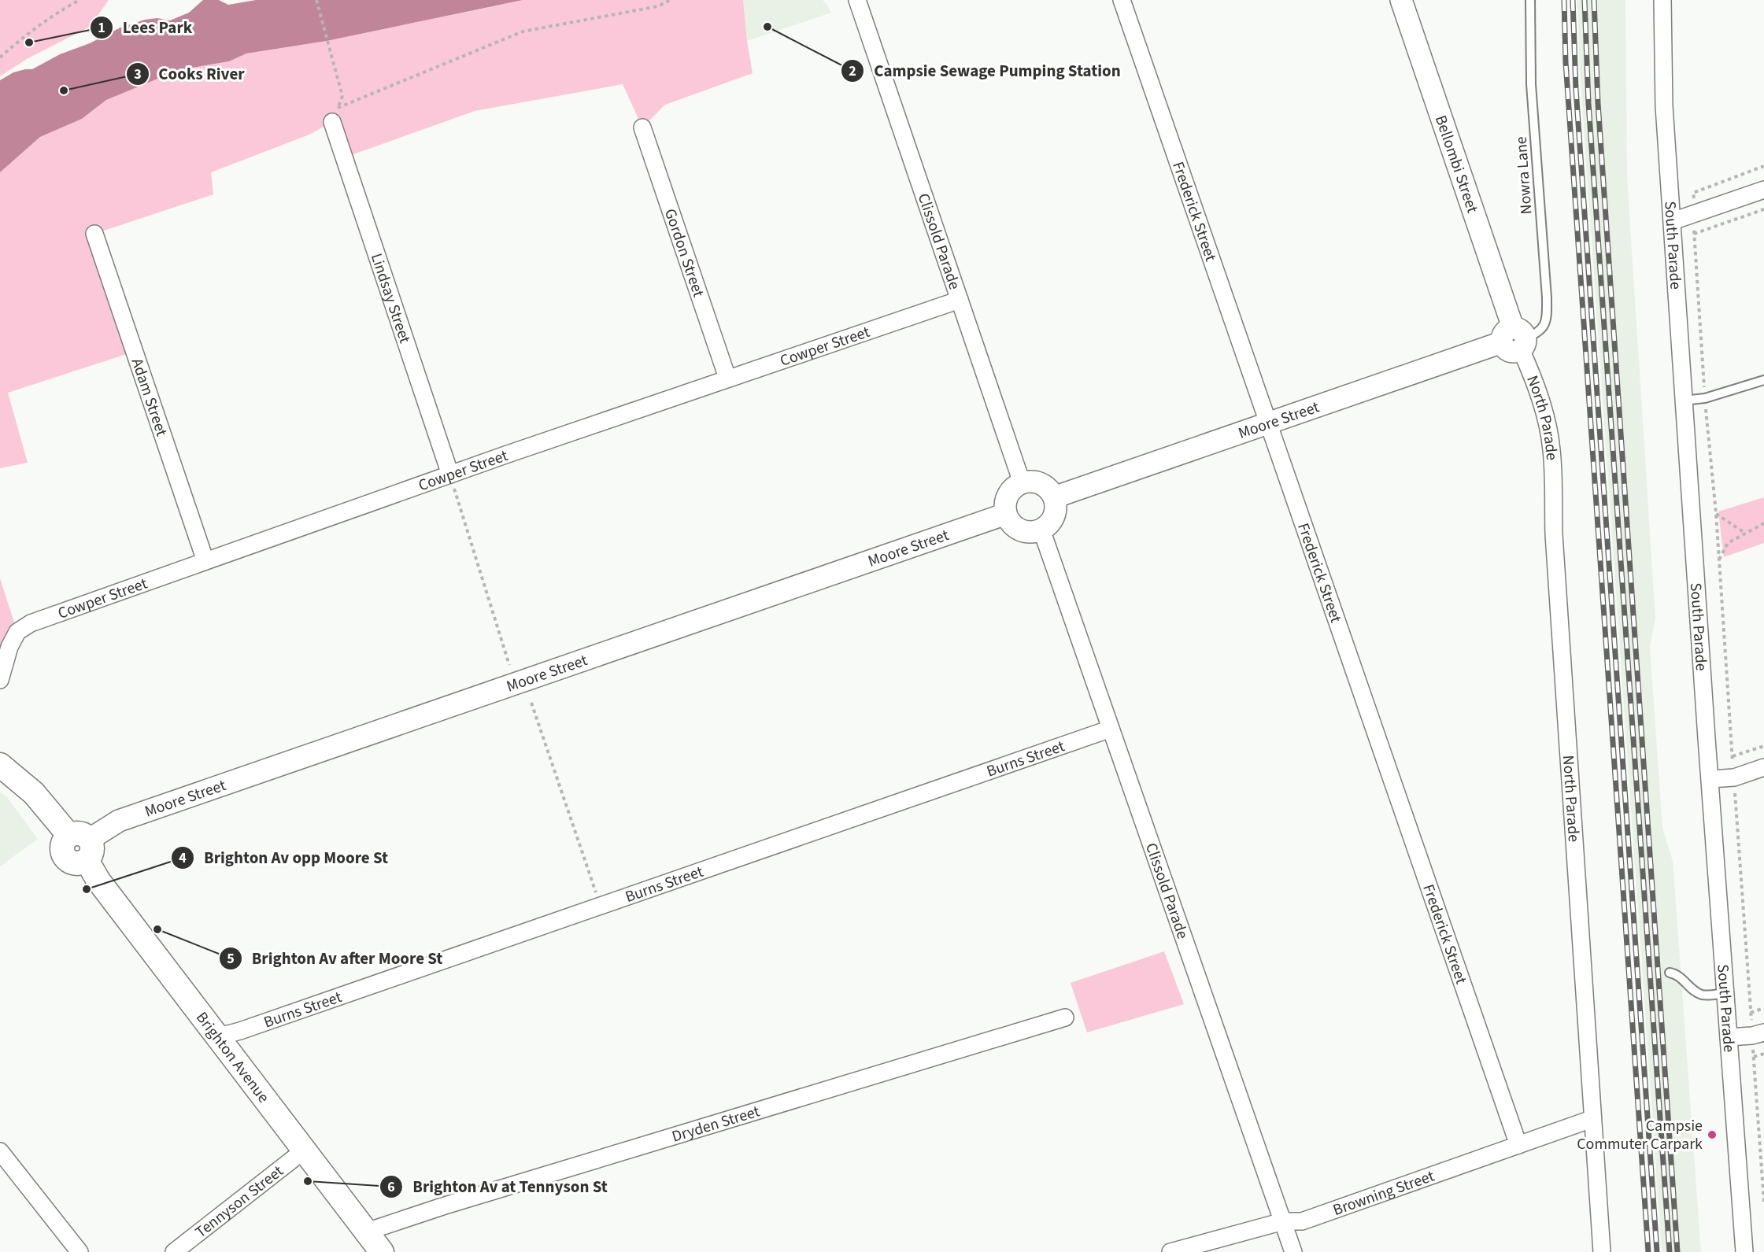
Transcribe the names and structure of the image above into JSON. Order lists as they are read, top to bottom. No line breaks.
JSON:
{"streets":{"main road":["Brighton Avenue"],"street":["Bellombi Street","Frederick Street","Clissold Parade","South Parade","Gordon Street","Lindsay Street","Cowper Street","Adam Street","North Parade","Moore Street","Burns Street","Dryden Street","Browning Street","Tennyson Street"],"lane":["Nowra Lane"]},"crossings":[["Bellombi Street","Nowra Lane"],["Bellombi Street","North Parade"],["Bellombi Street","Moore Street"],["Nowra Lane","North Parade"],["Nowra Lane","Moore Street"],["Frederick Street","Moore Street"],["Frederick Street","Browning Street"],["Clissold Parade","Cowper Street"],["Clissold Parade","Moore Street"],["Clissold Parade","Burns Street"],["Clissold Parade","Browning Street"],["Gordon Street","Cowper Street"],["Lindsay Street","Cowper Street"],["Cowper Street","Adam Street"],["North Parade","Moore Street"],["North Parade","Browning Street"],["Moore Street","Brighton Avenue"],["Burns Street","Brighton Avenue"],["Brighton Avenue","Dryden Street"],["Brighton Avenue","Tennyson Street"]],"places":["Campsie Sewage Pumping Station","Lees Park","Cooks River","Brighton Av opp Moore St","Brighton Av after Moore St","Campsie Commuter Carpark","Brighton Av at Tennyson St"]}
